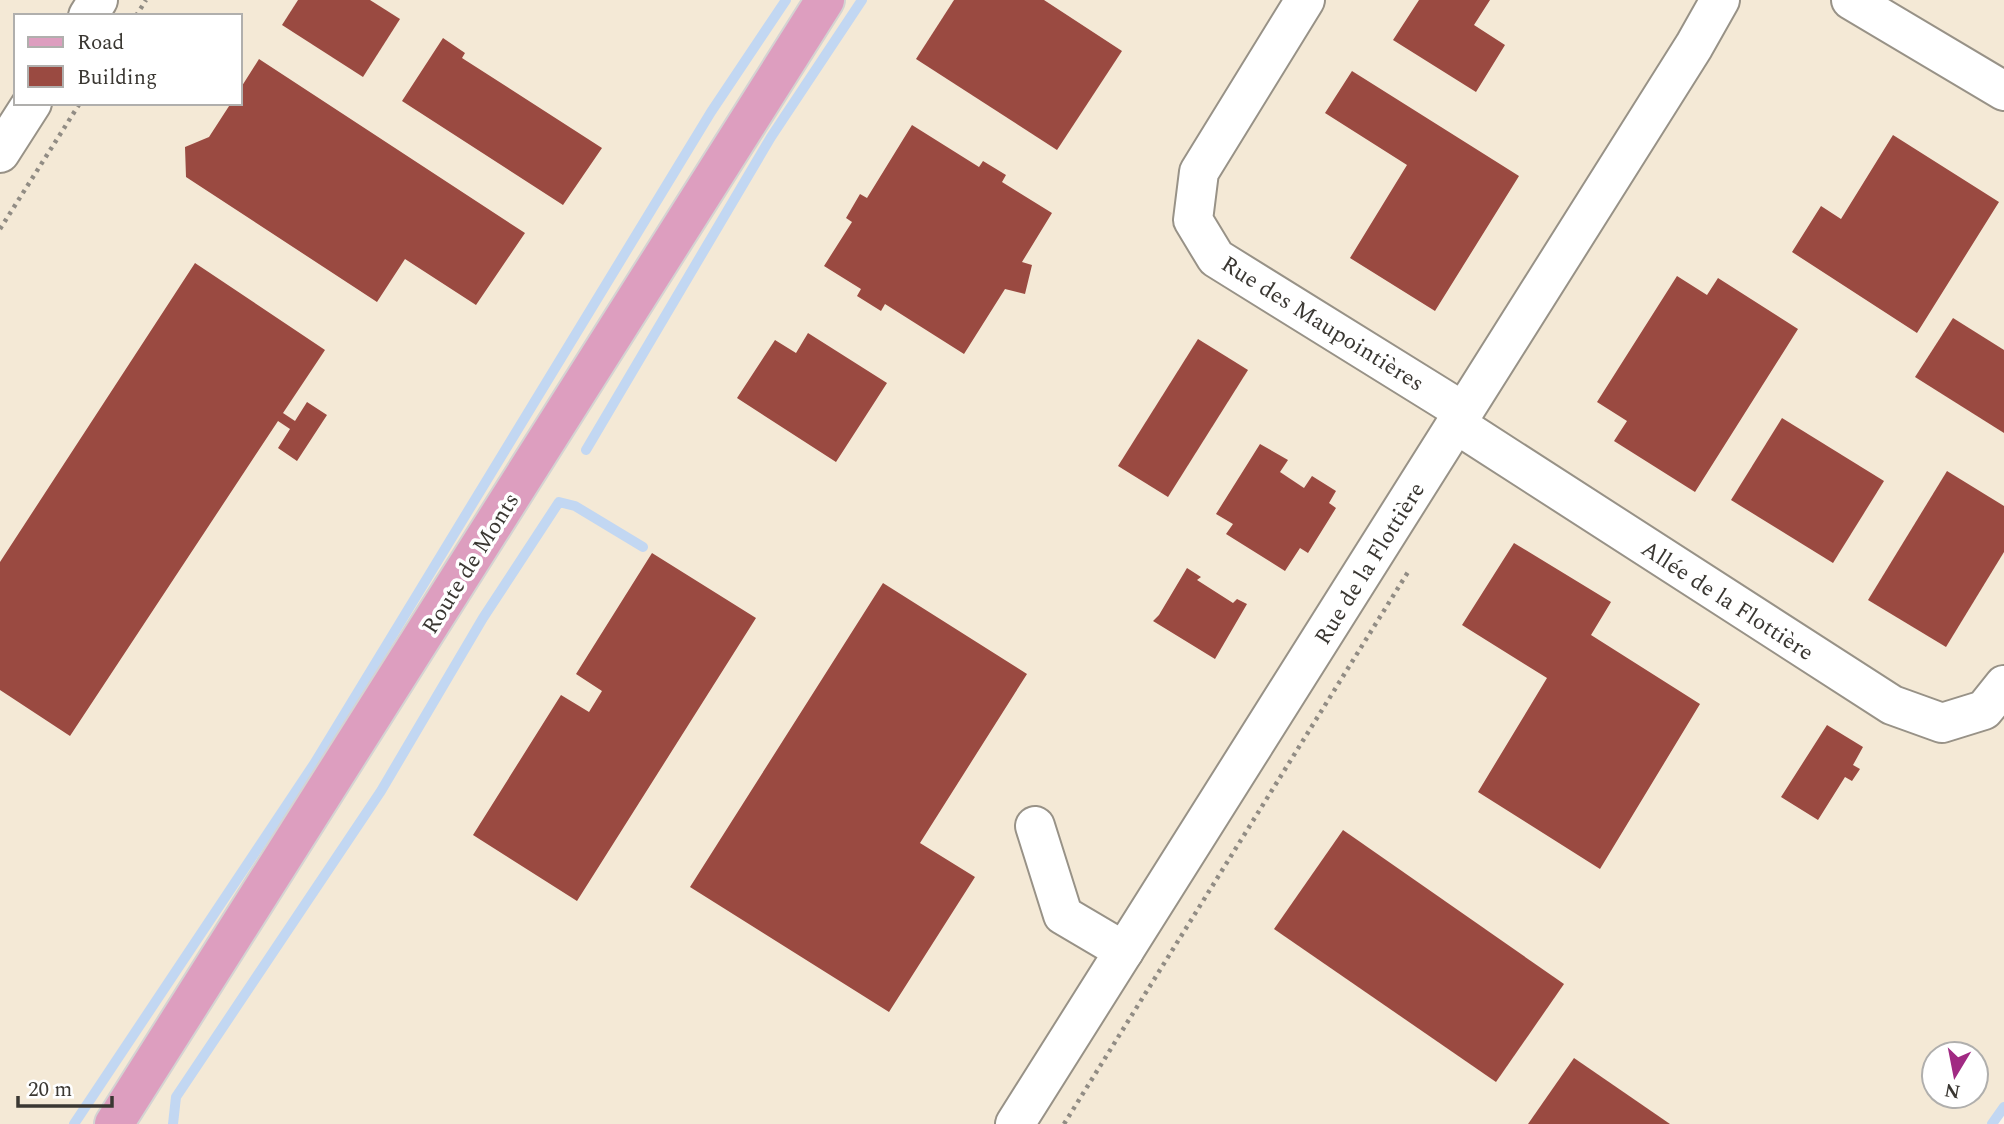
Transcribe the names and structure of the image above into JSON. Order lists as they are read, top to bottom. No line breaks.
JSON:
{"streets":{"main road":["Route de Monts"],"street":["Rue des Maupointières","Rue de la Flottière","Allée de la Flottière"]},"crossings":[["Rue des Maupointières","Rue de la Flottière"],["Rue des Maupointières","Allée de la Flottière"],["Rue de la Flottière","Allée de la Flottière"]],"legend":["Road","Building"],"scale_bar":"20 m","north":"bottom"}
